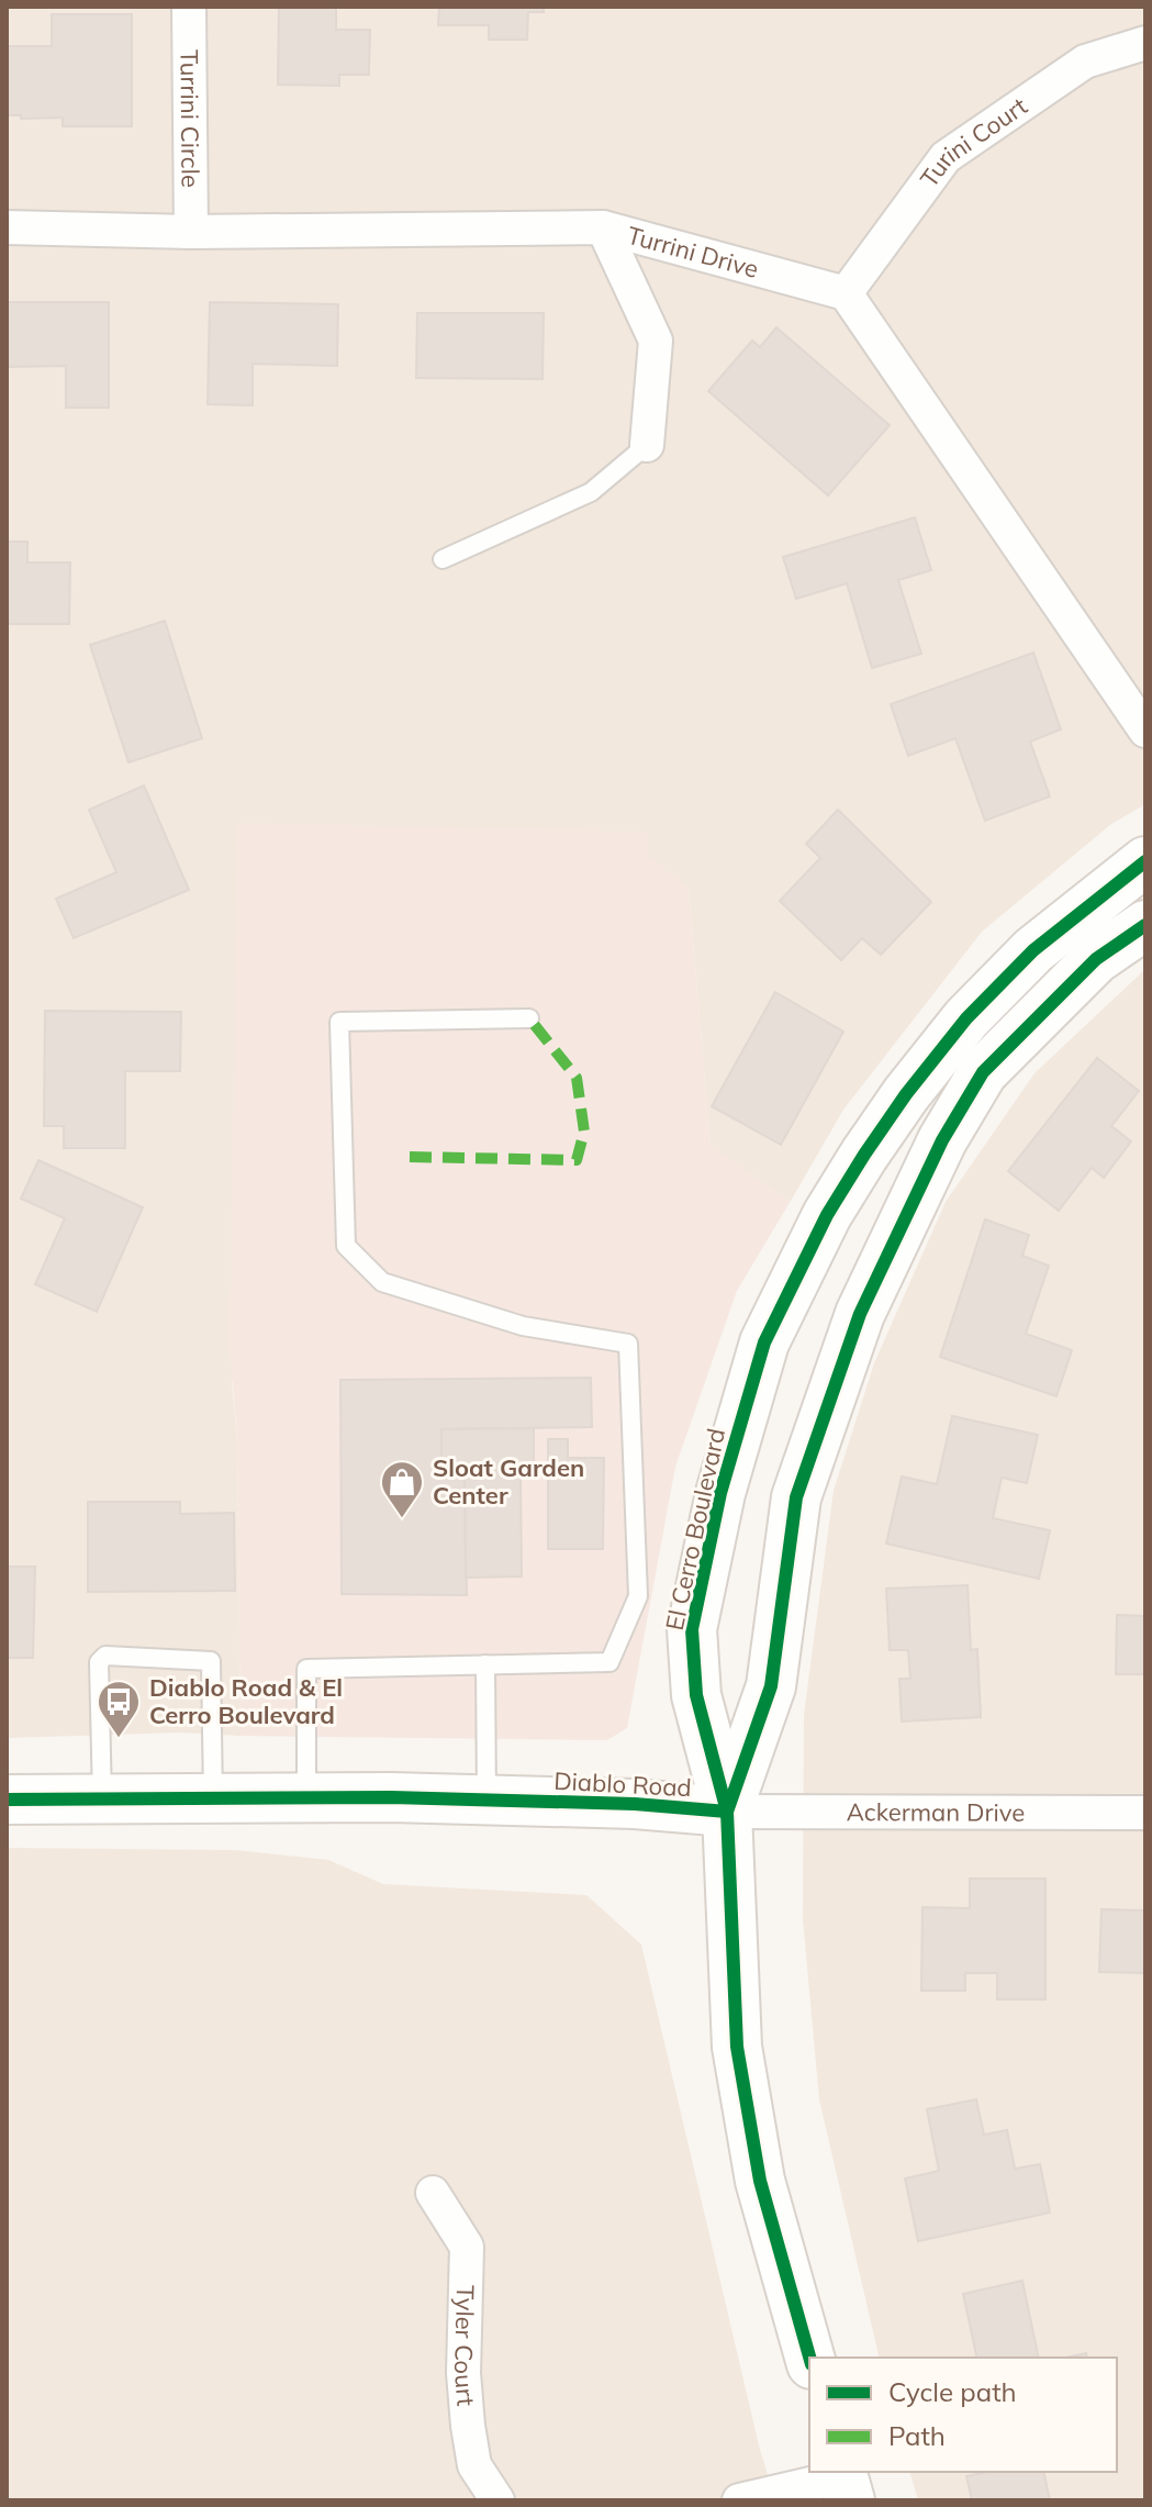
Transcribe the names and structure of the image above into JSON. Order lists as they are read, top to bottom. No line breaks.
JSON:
{"streets":{"street":["Turrini Circle","Turini Court","Turrini Drive","El Cerro Boulevard","Diablo Road","Ackerman Drive","Tyler Court"]},"crossings":[["Turrini Circle","Turrini Drive"],["Turini Court","Turrini Drive"],["El Cerro Boulevard","Diablo Road"],["El Cerro Boulevard","Ackerman Drive"],["Diablo Road","Ackerman Drive"]],"places":{"shop":["Sloat Garden Center"],"bus stop":["Diablo Road & El Cerro Boulevard"]},"legend":["Cycle path","Path"]}
